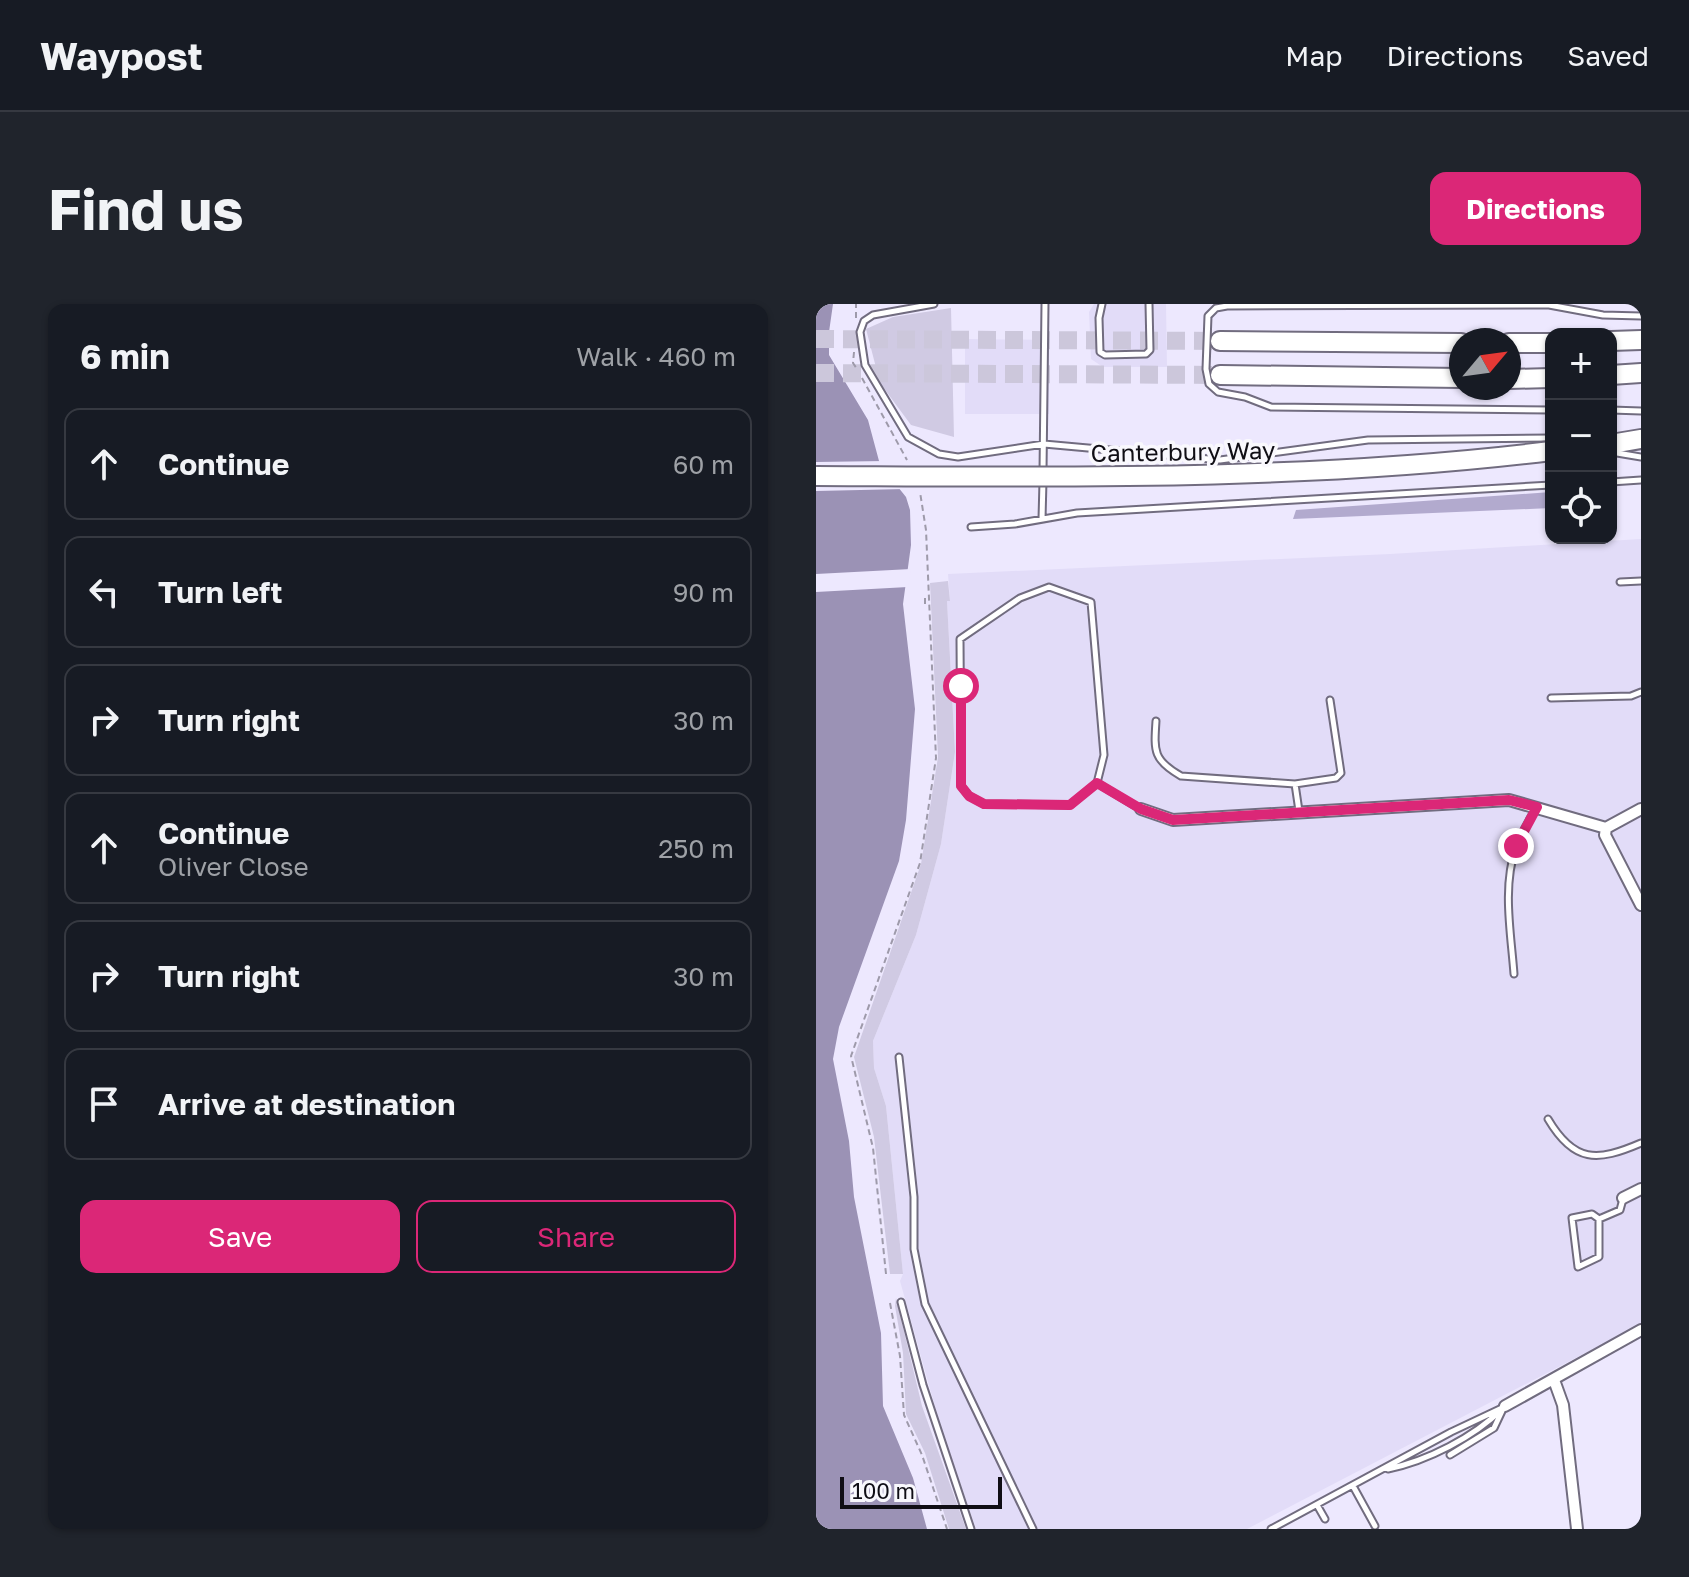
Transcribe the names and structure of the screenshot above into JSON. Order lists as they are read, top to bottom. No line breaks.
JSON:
{"streets":{"highway":["Canterbury Way"]},"scale_bar":"100 m","north":"top right","page":{"header":"Waypost","nav":["Map","Directions","Saved"],"buttons":["Directions",["Save","Share"]],"title":"Find us","heading":["6 min","Walk · 460 m"],"map_buttons":["+","−"],"list":[["Continue","60 m"],["Turn left","90 m"],["Turn right","30 m"],["Continue","Oliver Close","250 m"],["Turn right","30 m"],"Arrive at destination"],"scale":"100 m"}}
